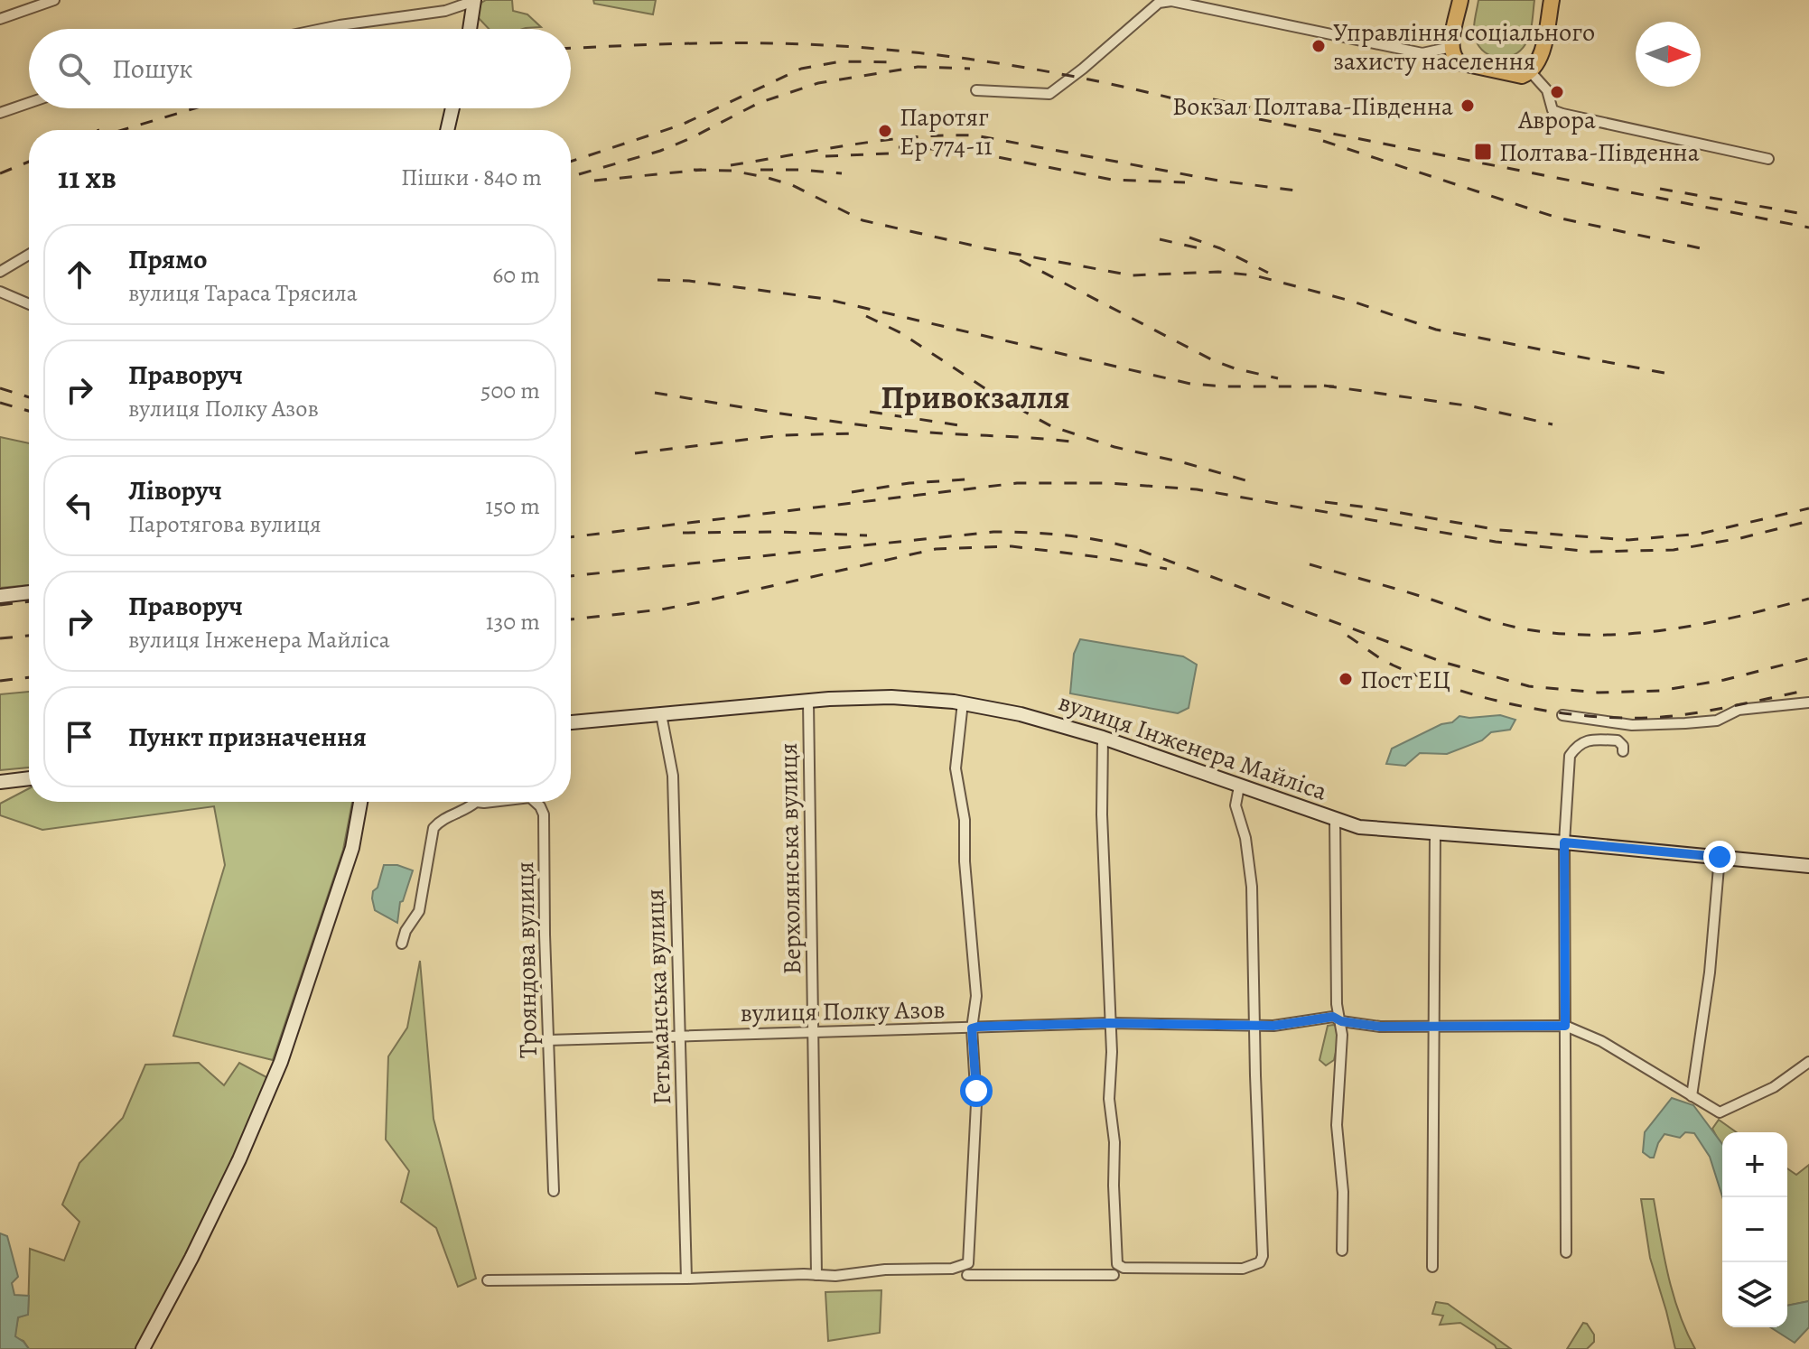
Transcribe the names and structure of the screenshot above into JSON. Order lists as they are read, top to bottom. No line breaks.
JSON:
{"streets":{"street":["вулиця Інженера Майліса","Верхолянська вулиця","Трояндова вулиця","Гетьманська вулиця","вулиця Полку Азов"]},"crossings":[["вулиця Інженера Майліса","Верхолянська вулиця"],["вулиця Інженера Майліса","Гетьманська вулиця"],["Верхолянська вулиця","вулиця Полку Азов"],["Трояндова вулиця","вулиця Полку Азов"],["Гетьманська вулиця","вулиця Полку Азов"]],"districts":["Привокзалля"],"places":{"other":["Управління соціального захисту населення","Аврора","Вокзал Полтава-Південна","Паротяг Ер 774-11","Пост ЕЦ"],"transit":["Полтава-Південна"]},"north":"right","page":{"search":"Пошук","heading":["11 хв","Пішки · 840 m"],"list":[["Прямо","вулиця Тараса Трясила","60 m"],["Праворуч","вулиця Полку Азов","500 m"],["Ліворуч","Паротягова вулиця","150 m"],["Праворуч","вулиця Інженера Майліса","130 m"],"Пункт призначення"],"map_buttons":["+","−"]}}
